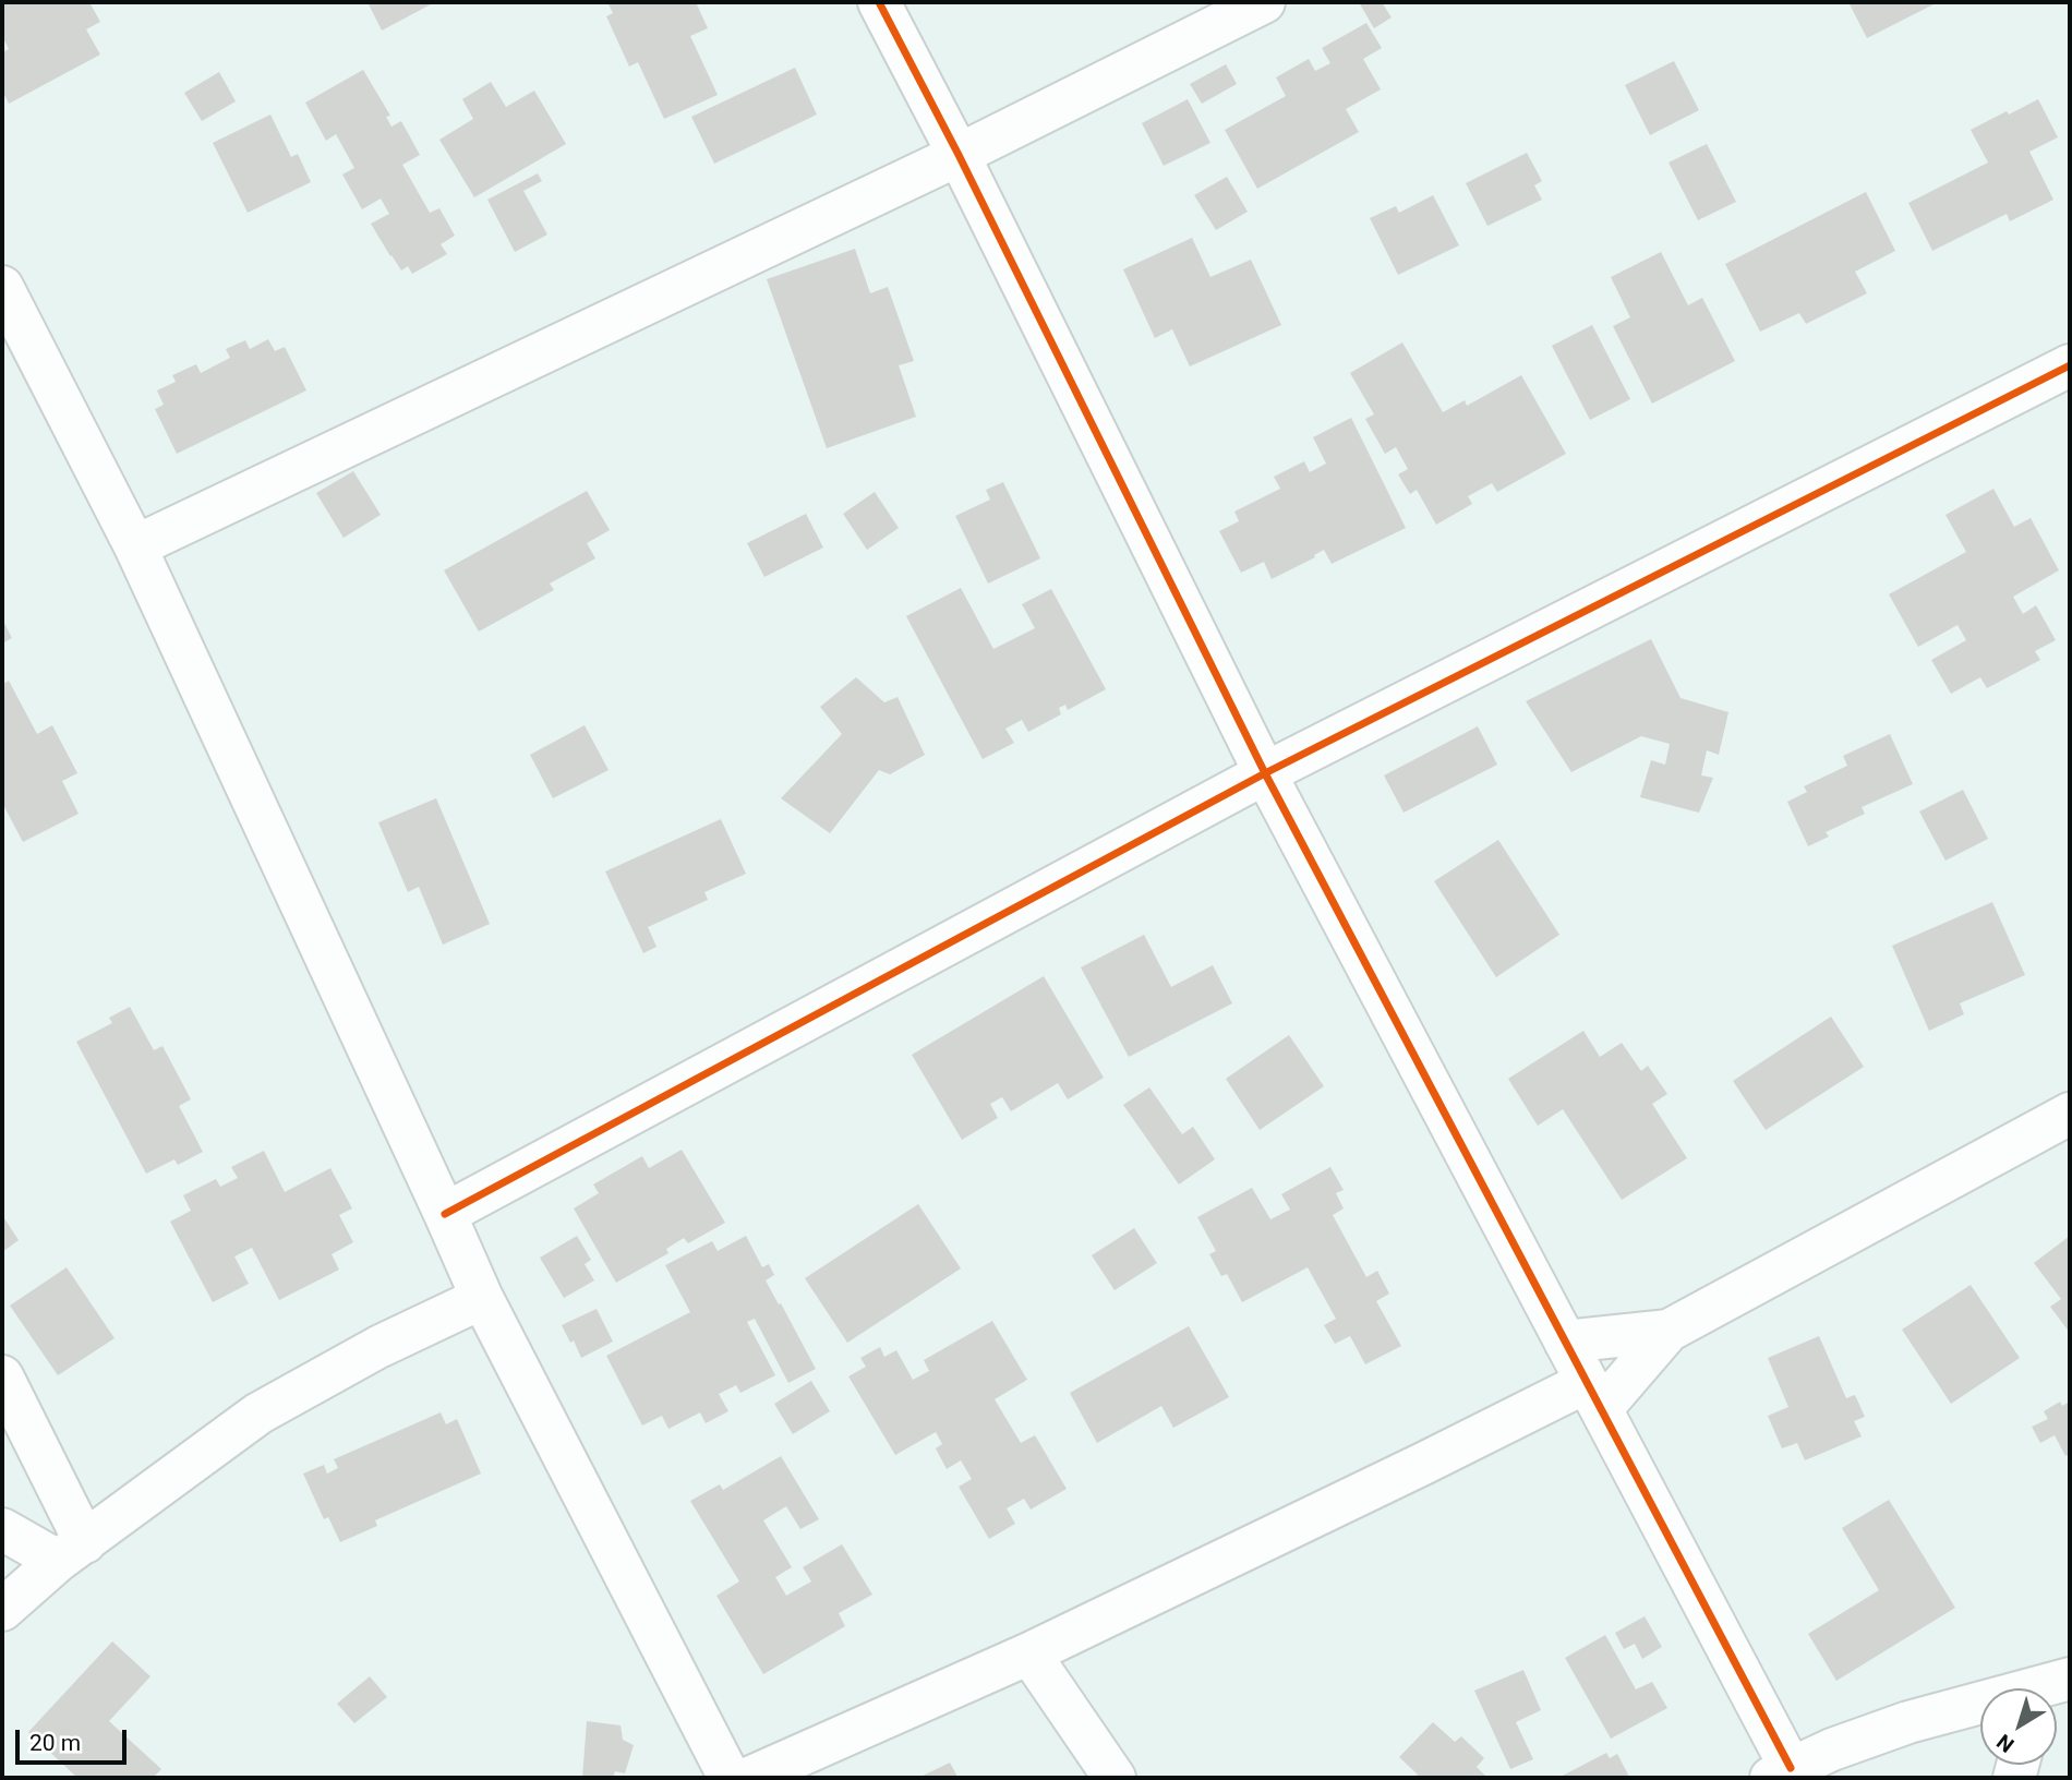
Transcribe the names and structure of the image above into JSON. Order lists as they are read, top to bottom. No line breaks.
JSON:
{"scale_bar":"20 m","north":"bottom left"}
